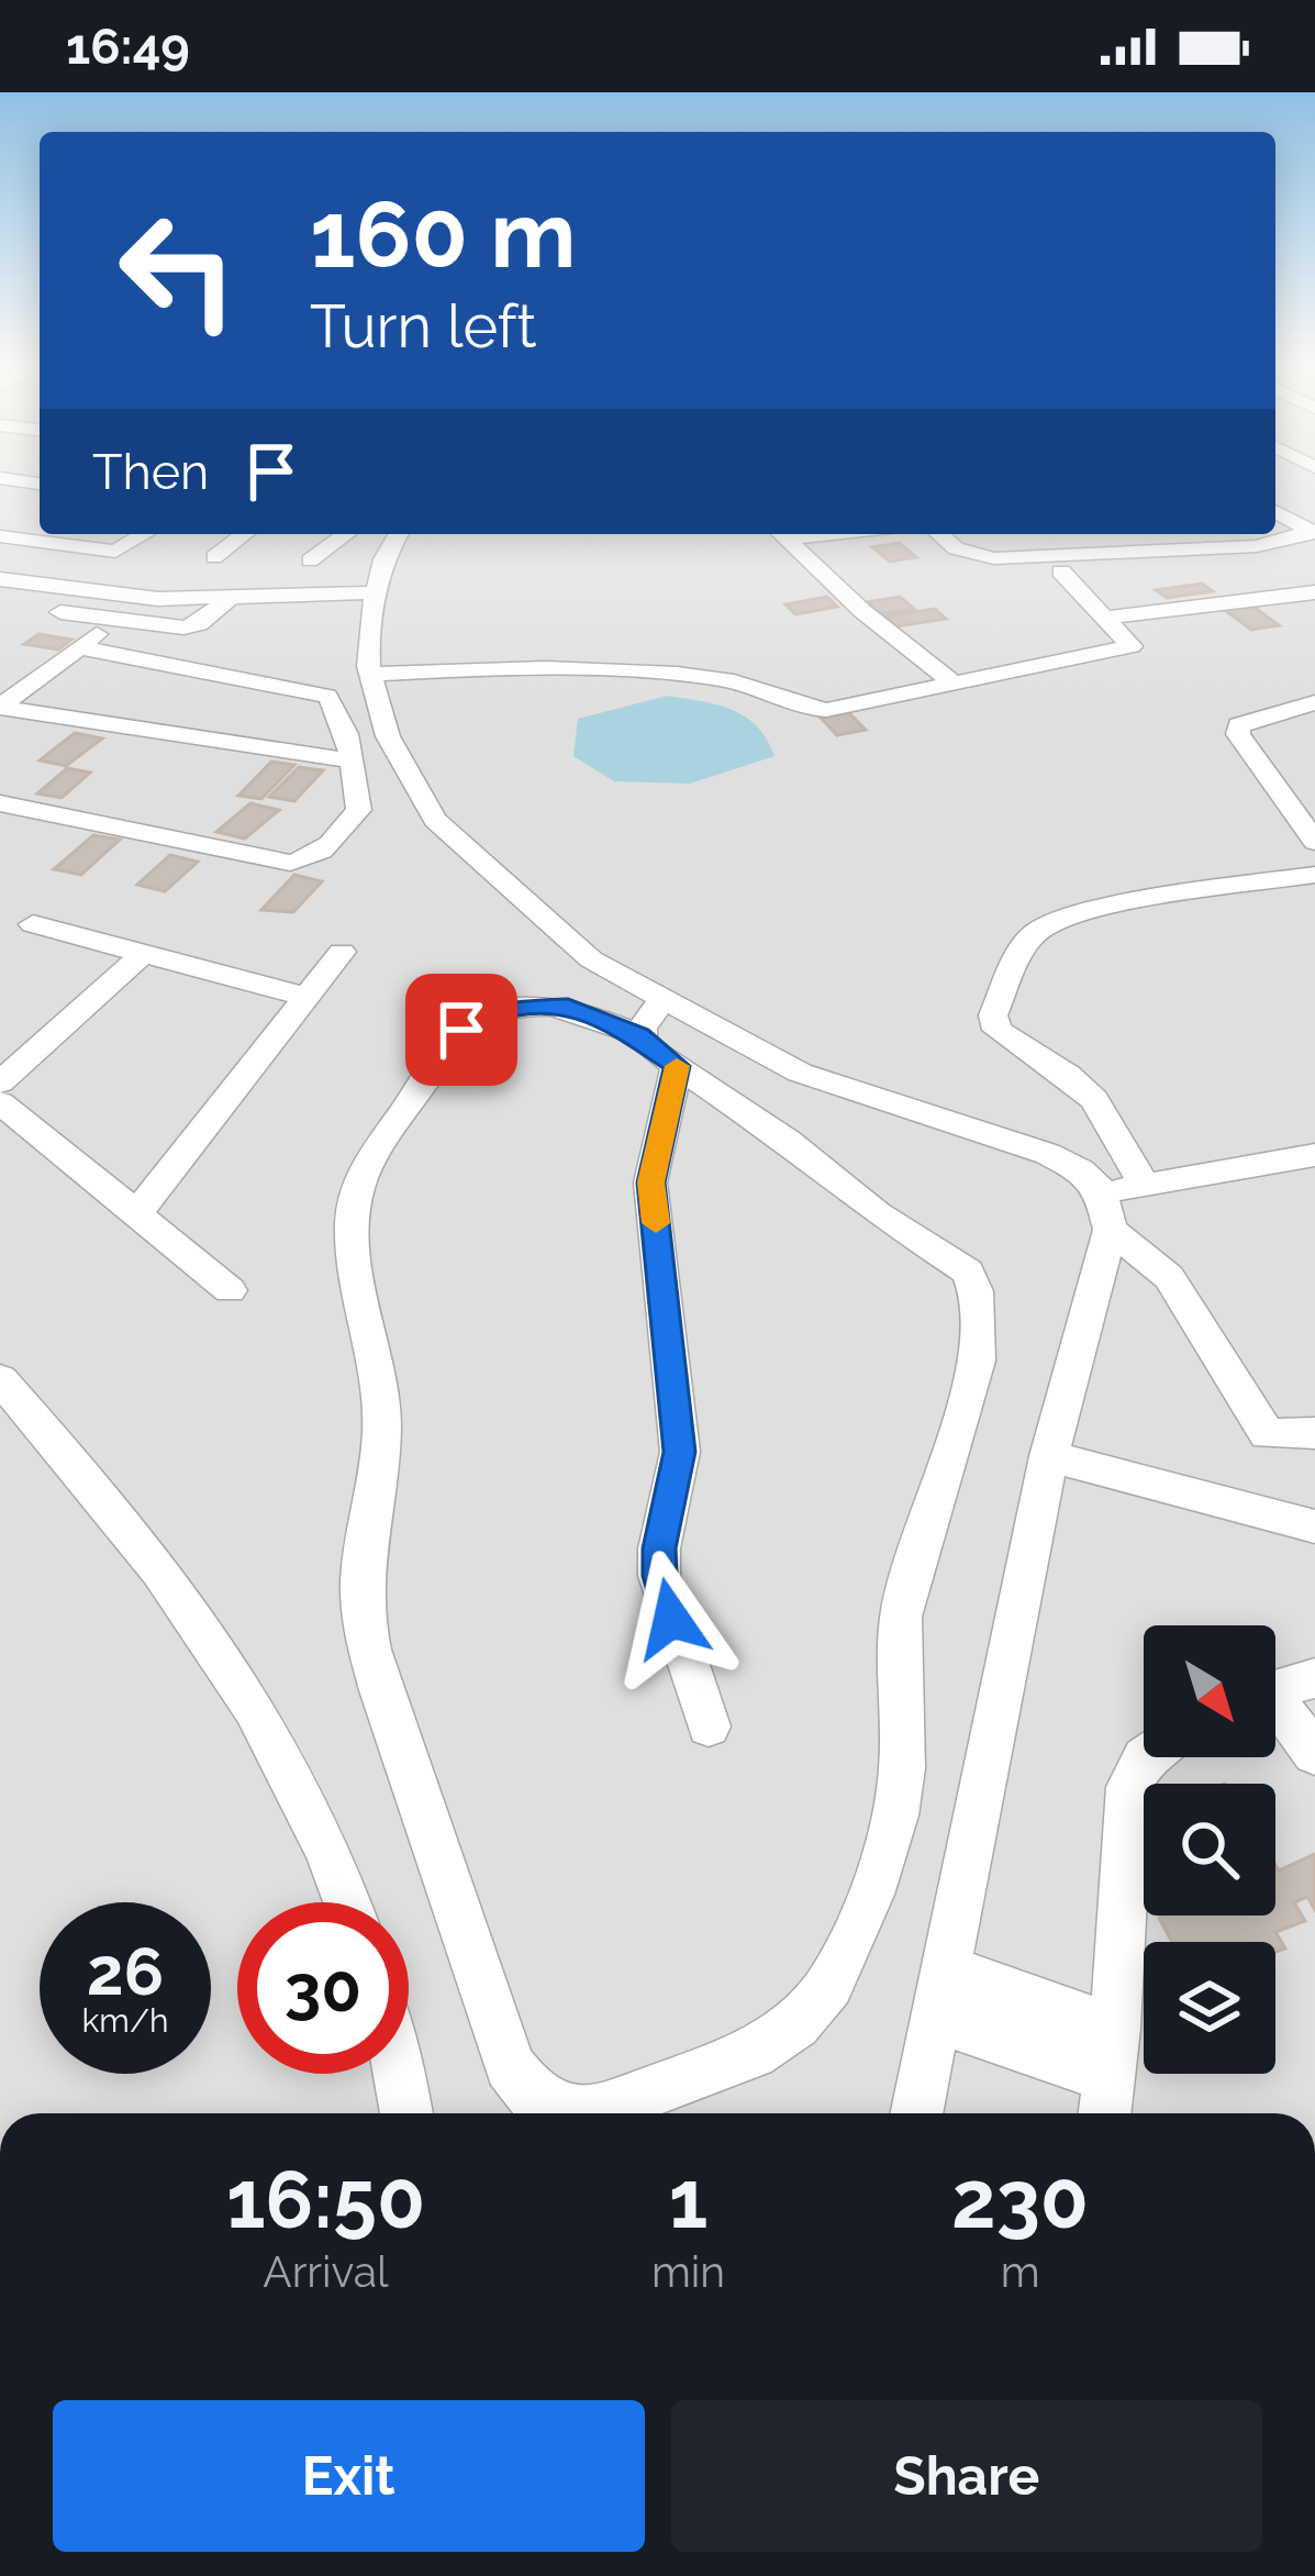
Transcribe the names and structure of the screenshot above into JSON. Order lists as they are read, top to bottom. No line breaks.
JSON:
{"north":"bottom right","page":{"status":"16:49","turn":["160 m","Turn left"],"then":"Then","speed":"26 km/h","limit":"30","eta":["16:50","Arrival","1","min","230","m"],"buttons":["Exit","Share"]}}
